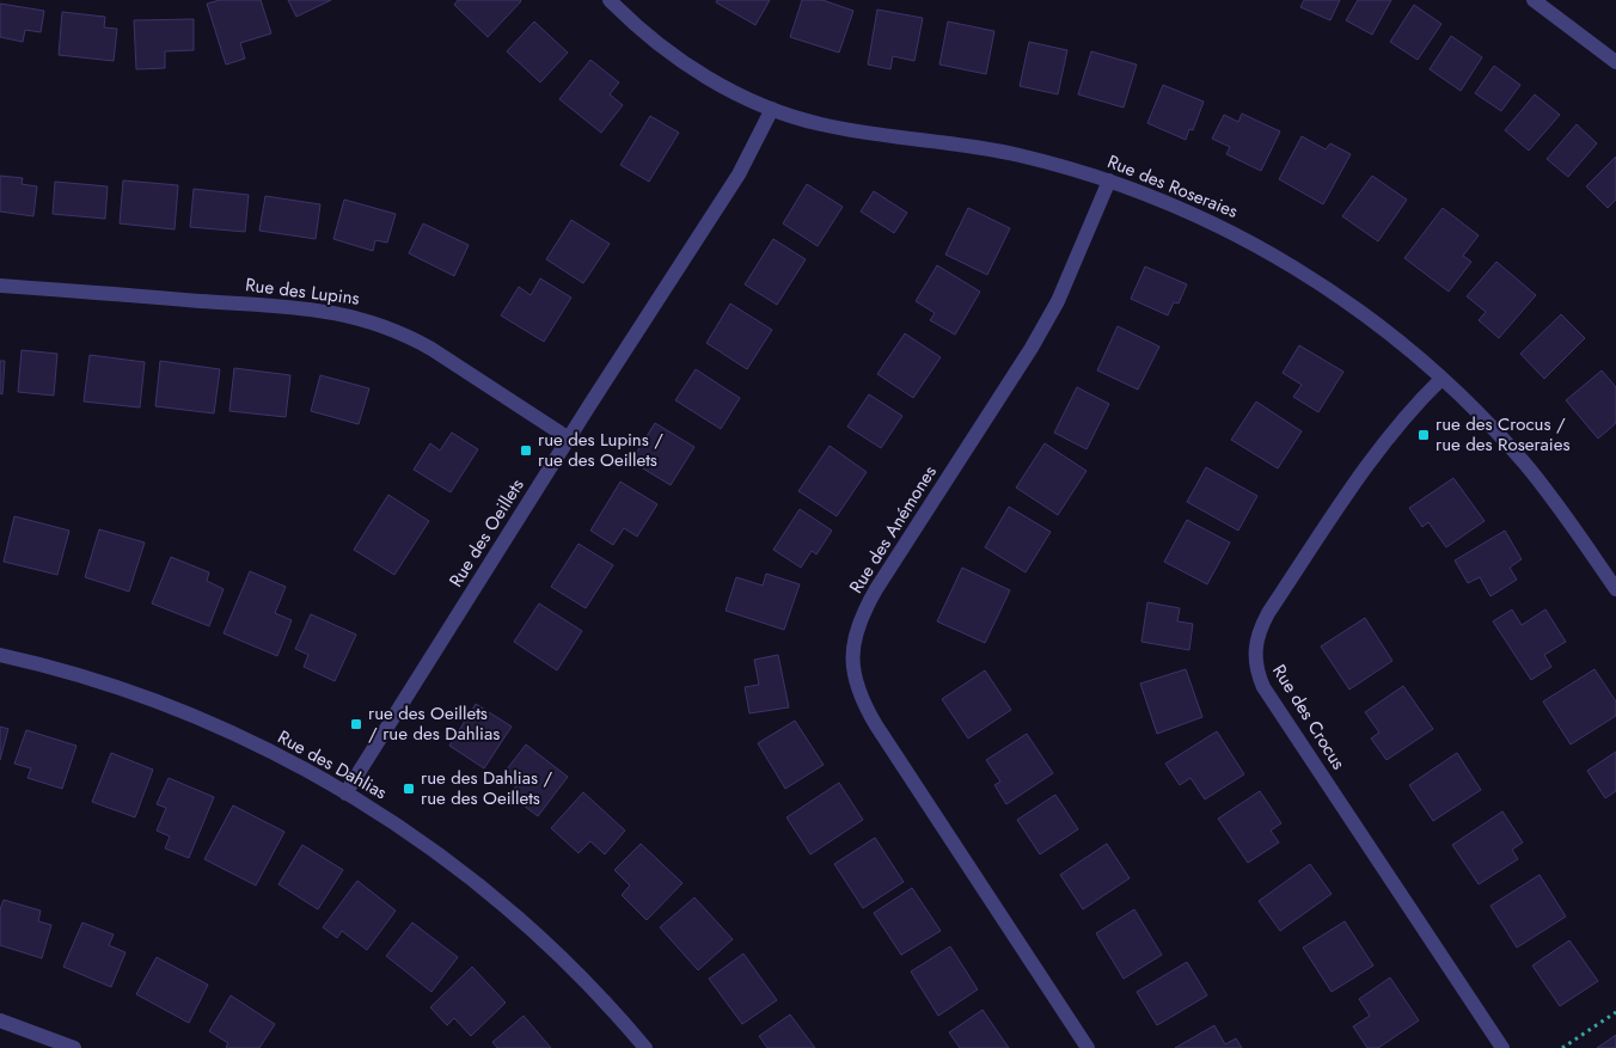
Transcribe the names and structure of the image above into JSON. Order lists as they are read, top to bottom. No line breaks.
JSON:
{"streets":{"street":["Rue des Roseraies","Rue des Lupins","Rue des Anémones","Rue des Oeillets","Rue des Crocus","Rue des Dahlias"]},"crossings":[["Rue des Roseraies","Rue des Anémones"],["Rue des Roseraies","Rue des Oeillets"],["Rue des Roseraies","Rue des Crocus"],["Rue des Lupins","Rue des Oeillets"],["Rue des Oeillets","Rue des Dahlias"]],"places":{"transit":["rue des Crocus / rue des Roseraies","rue des Lupins / rue des Oeillets","rue des Oeillets / rue des Dahlias","rue des Dahlias / rue des Oeillets"]}}
